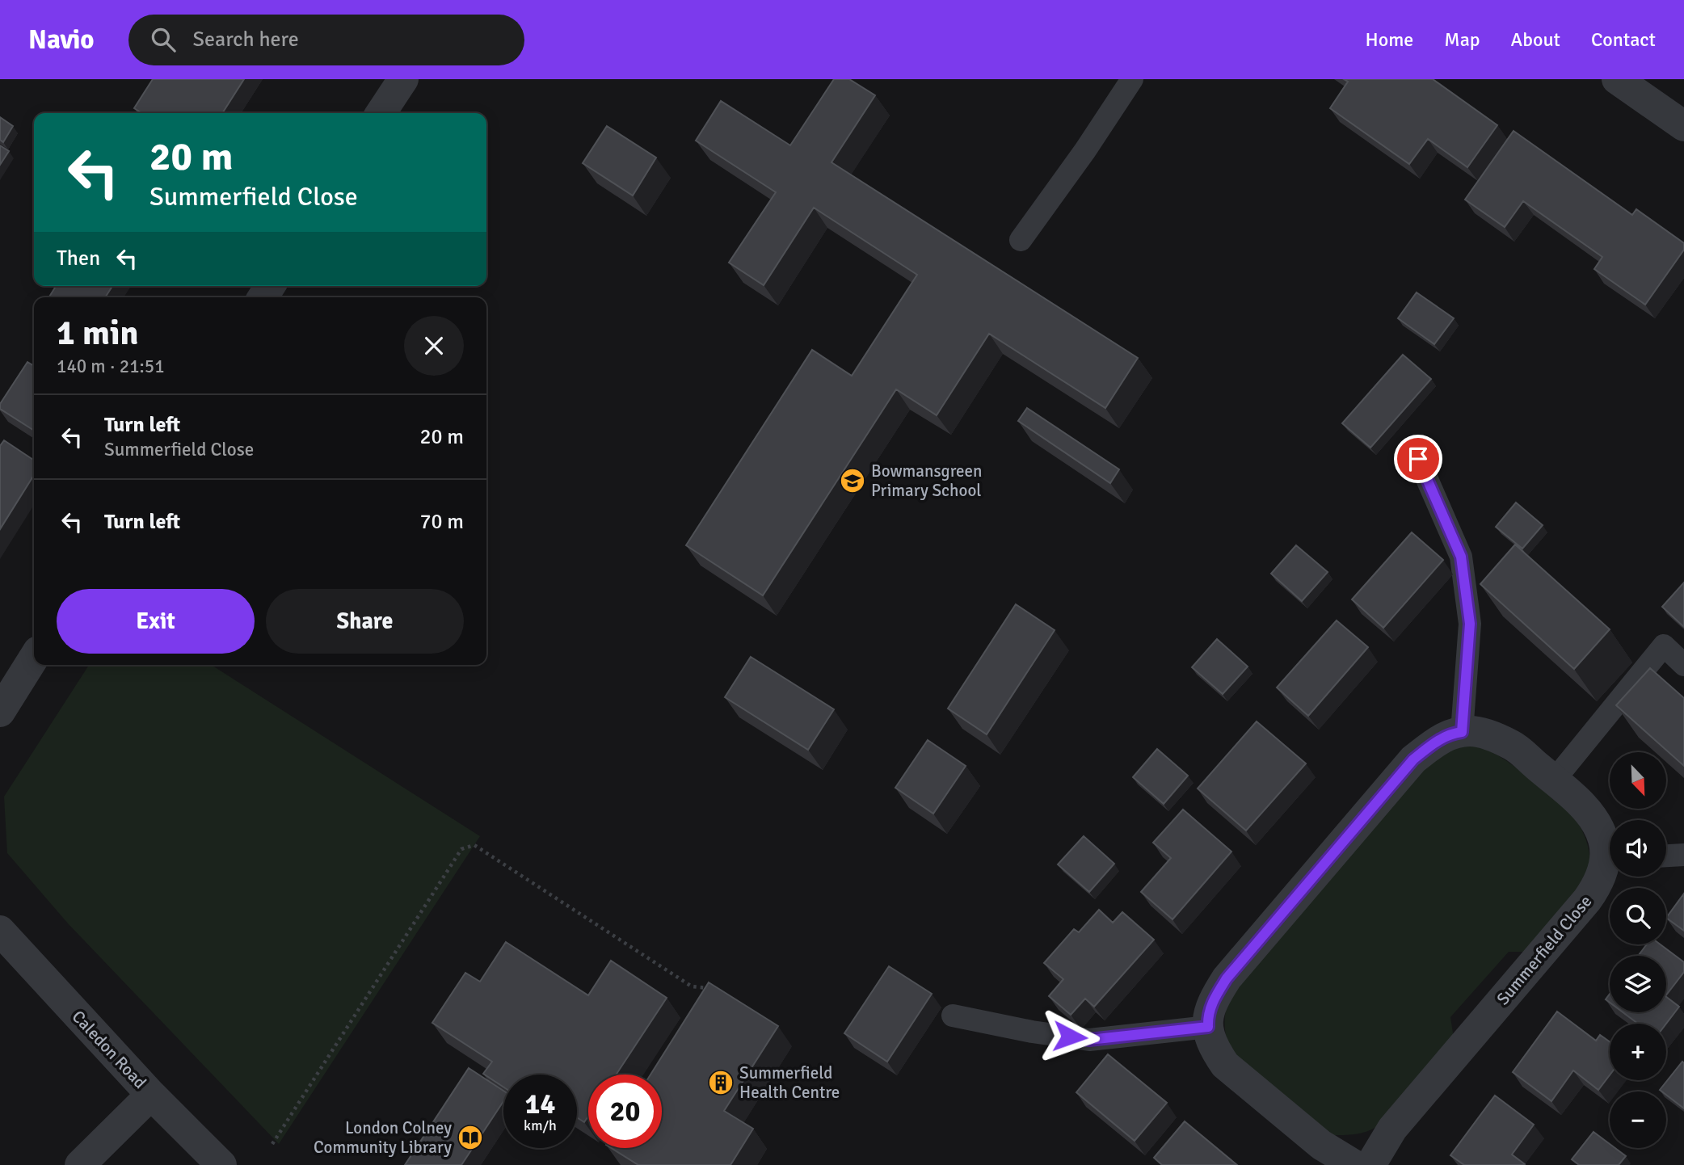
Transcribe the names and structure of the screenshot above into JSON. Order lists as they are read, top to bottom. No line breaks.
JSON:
{"streets":{"street":["Summerfield Close","Caledon Road"]},"places":{"school or university":["Bowmansgreen Primary School"],"building":["Summerfield Health Centre"],"library":["London Colney Community Library"]},"north":"bottom right","page":{"header":"Navio","search":"Search here","nav":["Home","Map","About","Contact"],"turn":["20 m","Summerfield Close"],"then":"Then","heading":["1 min","140 m · 21:51"],"list":[{"name":"Turn left","note":"Summerfield Close","value":"20 m"},{"name":"Turn left","value":"70 m"}],"buttons":["Exit","Share"],"map_buttons":["+","−"],"speed":"14 km/h","limit":"20"}}
